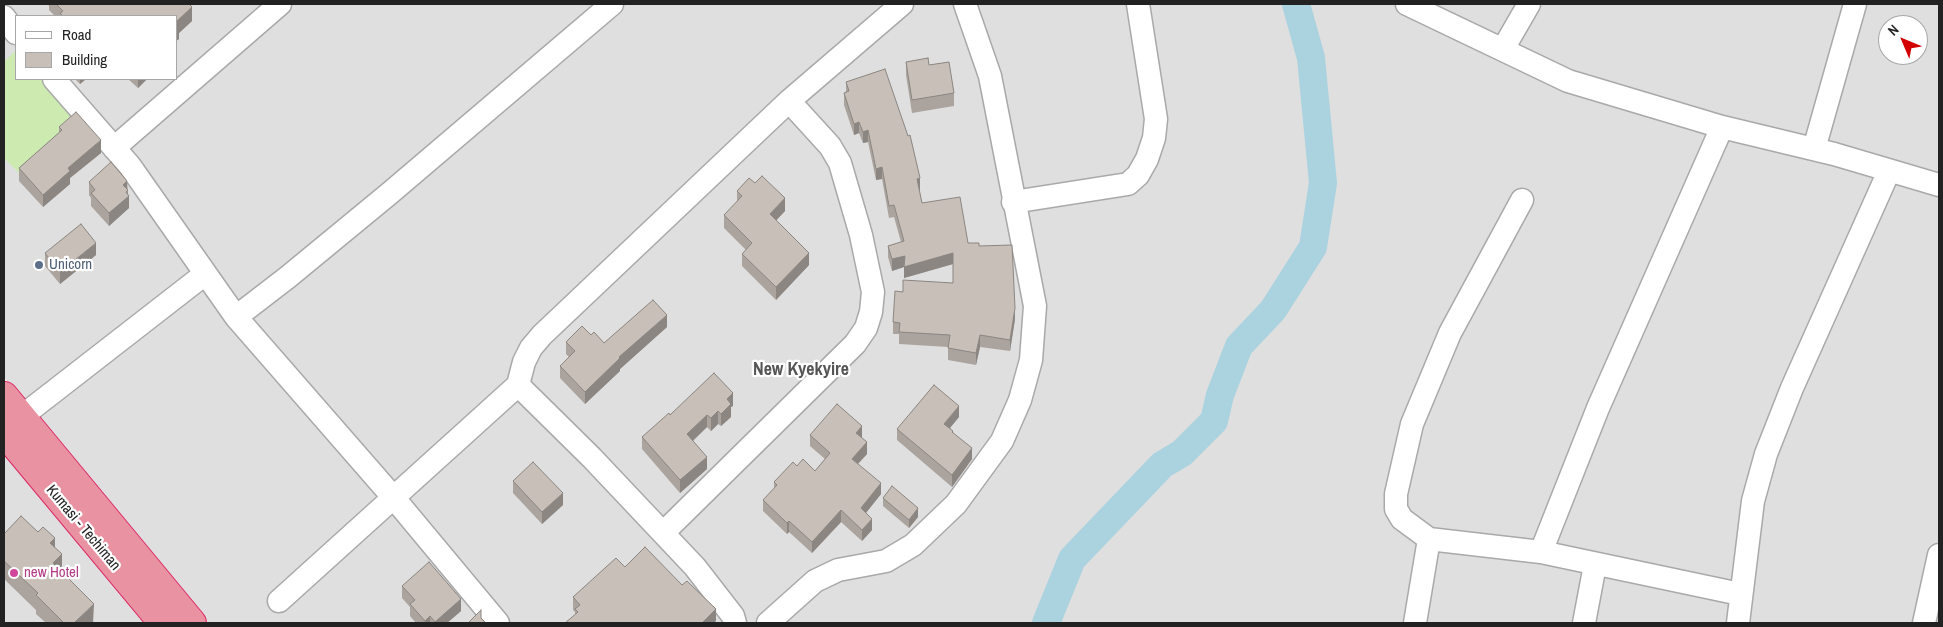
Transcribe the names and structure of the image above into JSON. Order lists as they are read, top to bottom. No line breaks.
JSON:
{"streets":{"highway":["Kumasi - Techiman"]},"districts":["New Kyekyire"],"places":["Unicorn","new Hotel"],"legend":["Road","Building"],"north":"top left"}
